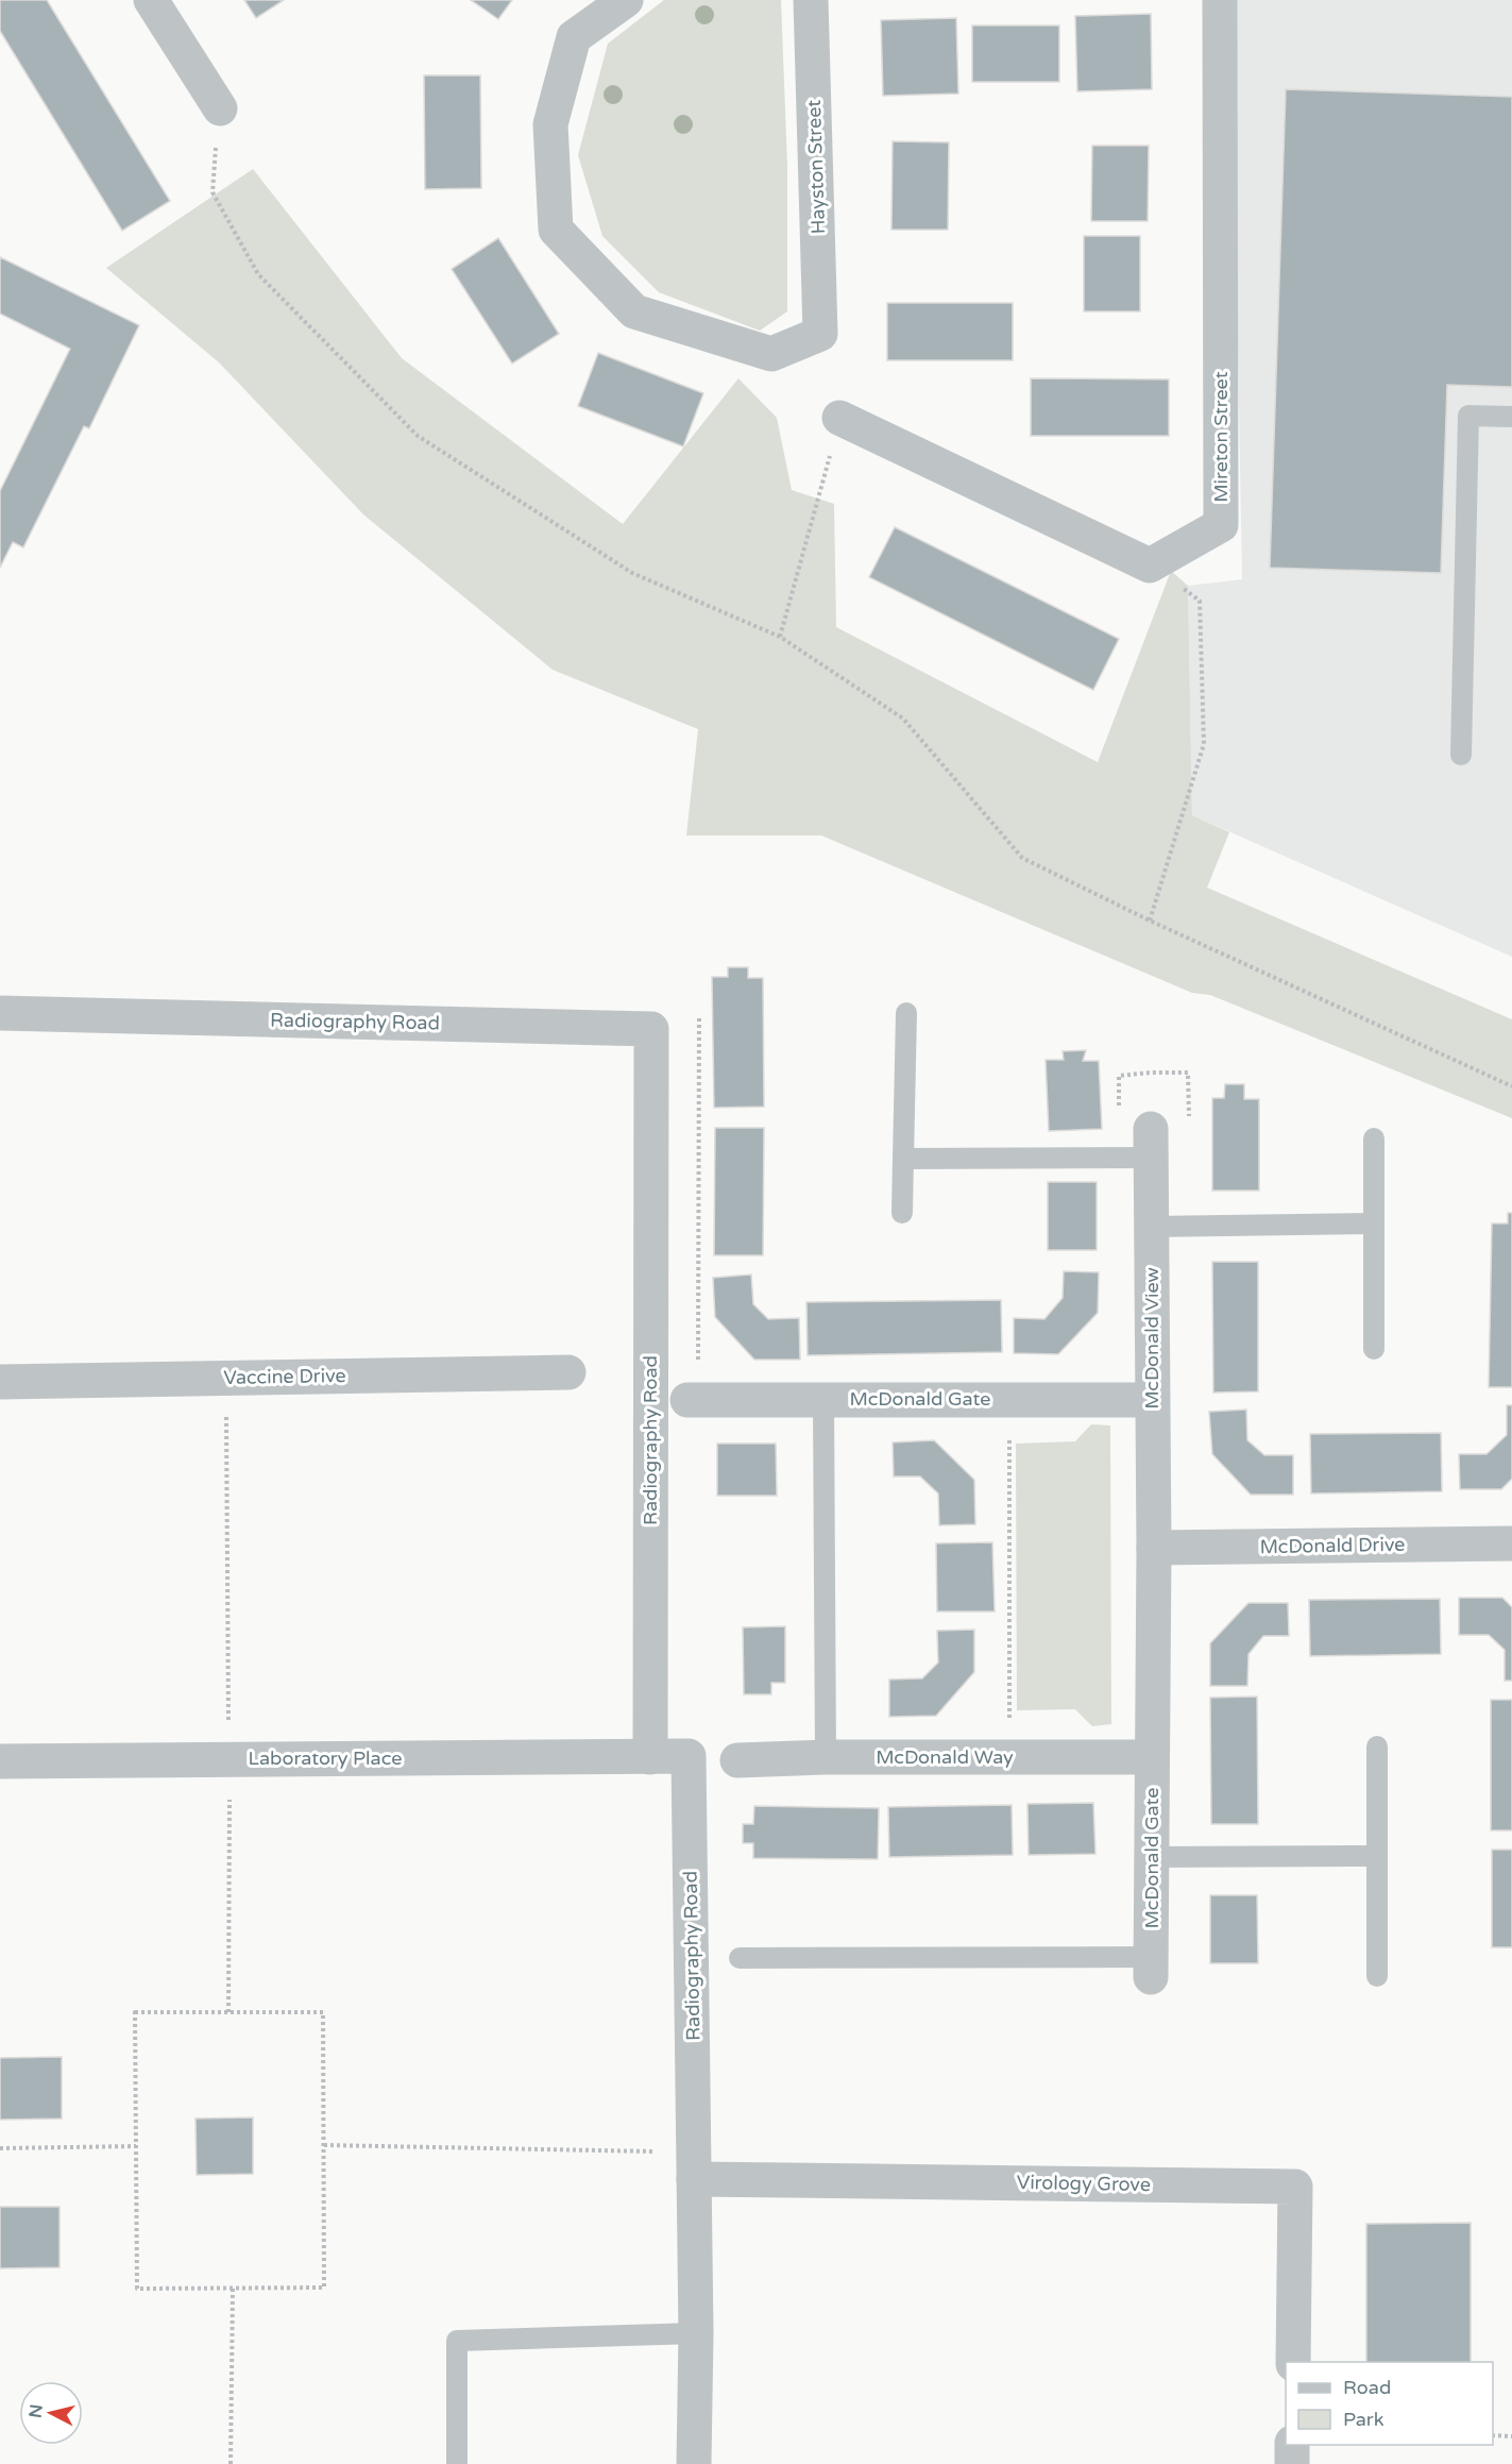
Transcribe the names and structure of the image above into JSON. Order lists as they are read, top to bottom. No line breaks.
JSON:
{"streets":{"street":["Hayston Street","Mireton Street","Radiography Road","McDonald View","Vaccine Drive","McDonald Gate","McDonald Drive","McDonald Way","Laboratory Place","Virology Grove"]},"crossings":[["Radiography Road","Laboratory Place"],["Radiography Road","Virology Grove"],["McDonald View","McDonald Gate"],["McDonald View","McDonald Drive"],["McDonald Gate","McDonald Drive"],["McDonald Gate","McDonald Way"]],"legend":["Road","Park"],"north":"left"}
